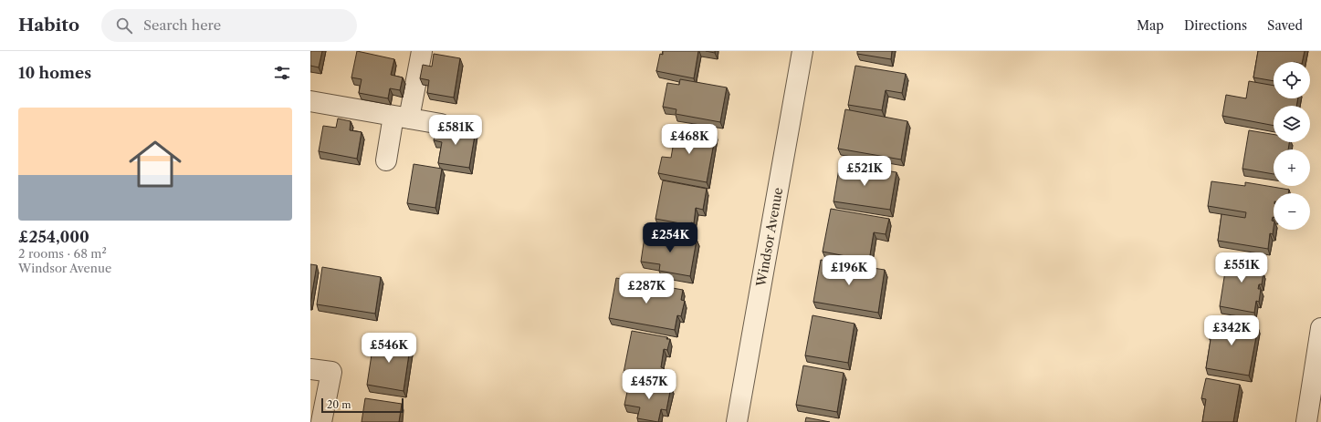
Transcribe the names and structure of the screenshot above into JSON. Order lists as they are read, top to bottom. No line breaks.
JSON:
{"streets":{"street":["Windsor Avenue"]},"scale_bar":"20 m","page":{"header":"Habito","search":"Search here","nav":["Map","Directions","Saved"],"heading":"10 homes","map_buttons":["+","−"],"list":[{"name":"£254,000","note":"2 rooms · 68 m² · Windsor Avenue"}],"price":["£581K","£468K","£521K","£254K","£551K","£196K","£287K","£342K","£546K","£457K"],"scale":"20 m"}}
